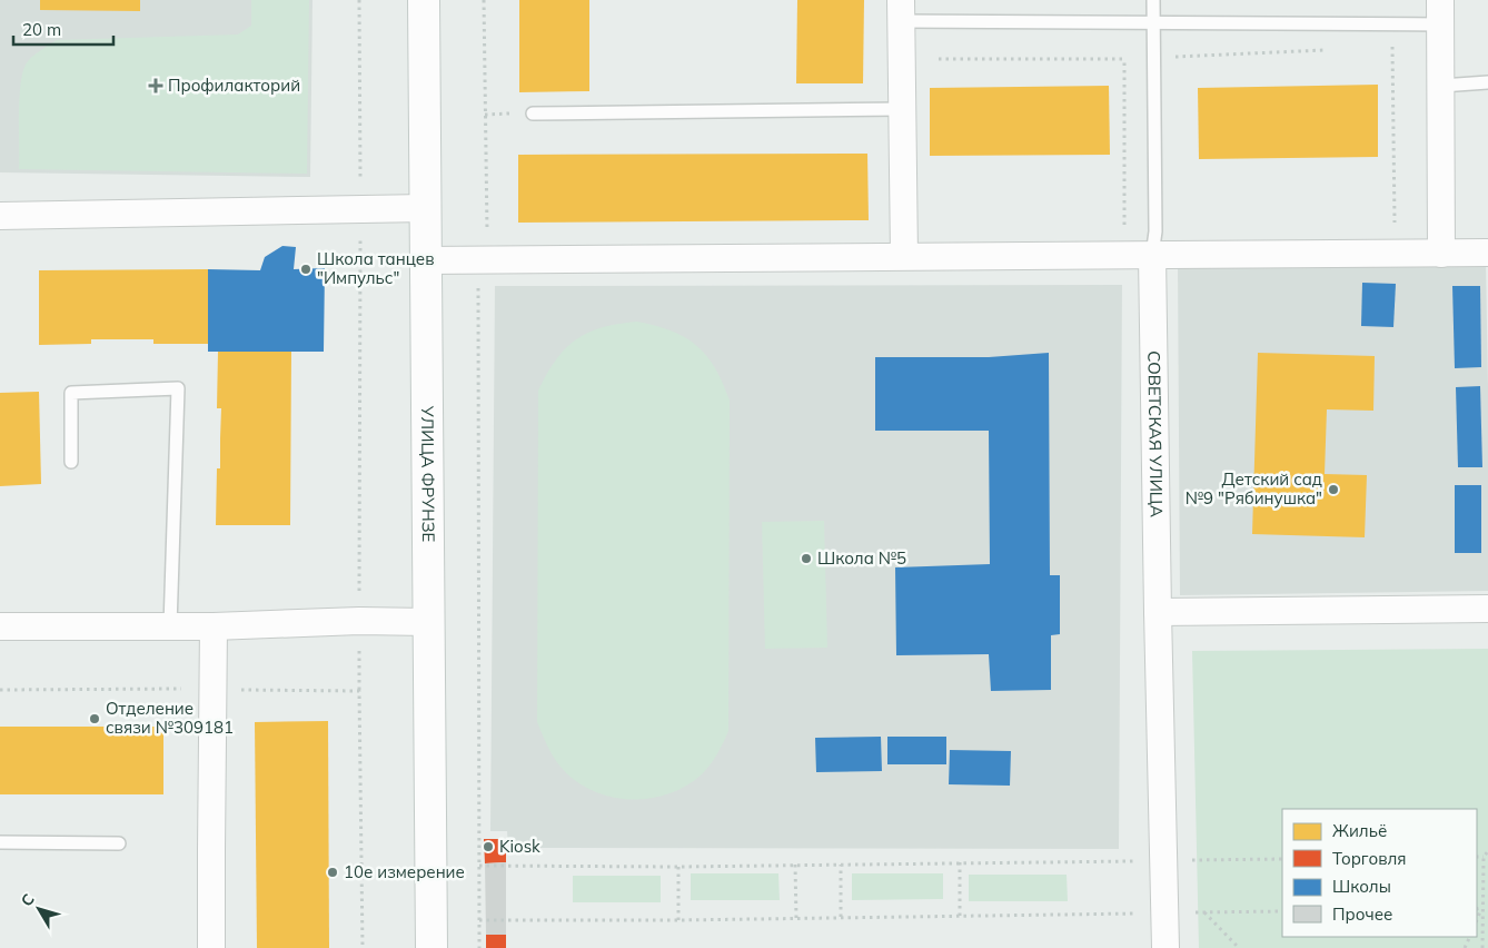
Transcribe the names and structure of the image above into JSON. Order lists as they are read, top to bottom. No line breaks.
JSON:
{"streets":{"main road":["УЛИЦА ФРУНЗЕ"],"street":["СОВЕТСКАЯ УЛИЦА"]},"places":{"health":["Профилакторий"],"other":["Школа танцев \"Импульс\"","Детский сад №9 \"Рябинушка\"","Школа №5","Отделение связи №309181","Kiosk","10е измерение"]},"legend":["Жильё","Торговля","Школы","Прочее"],"scale_bar":"20 m","north":"top left"}
